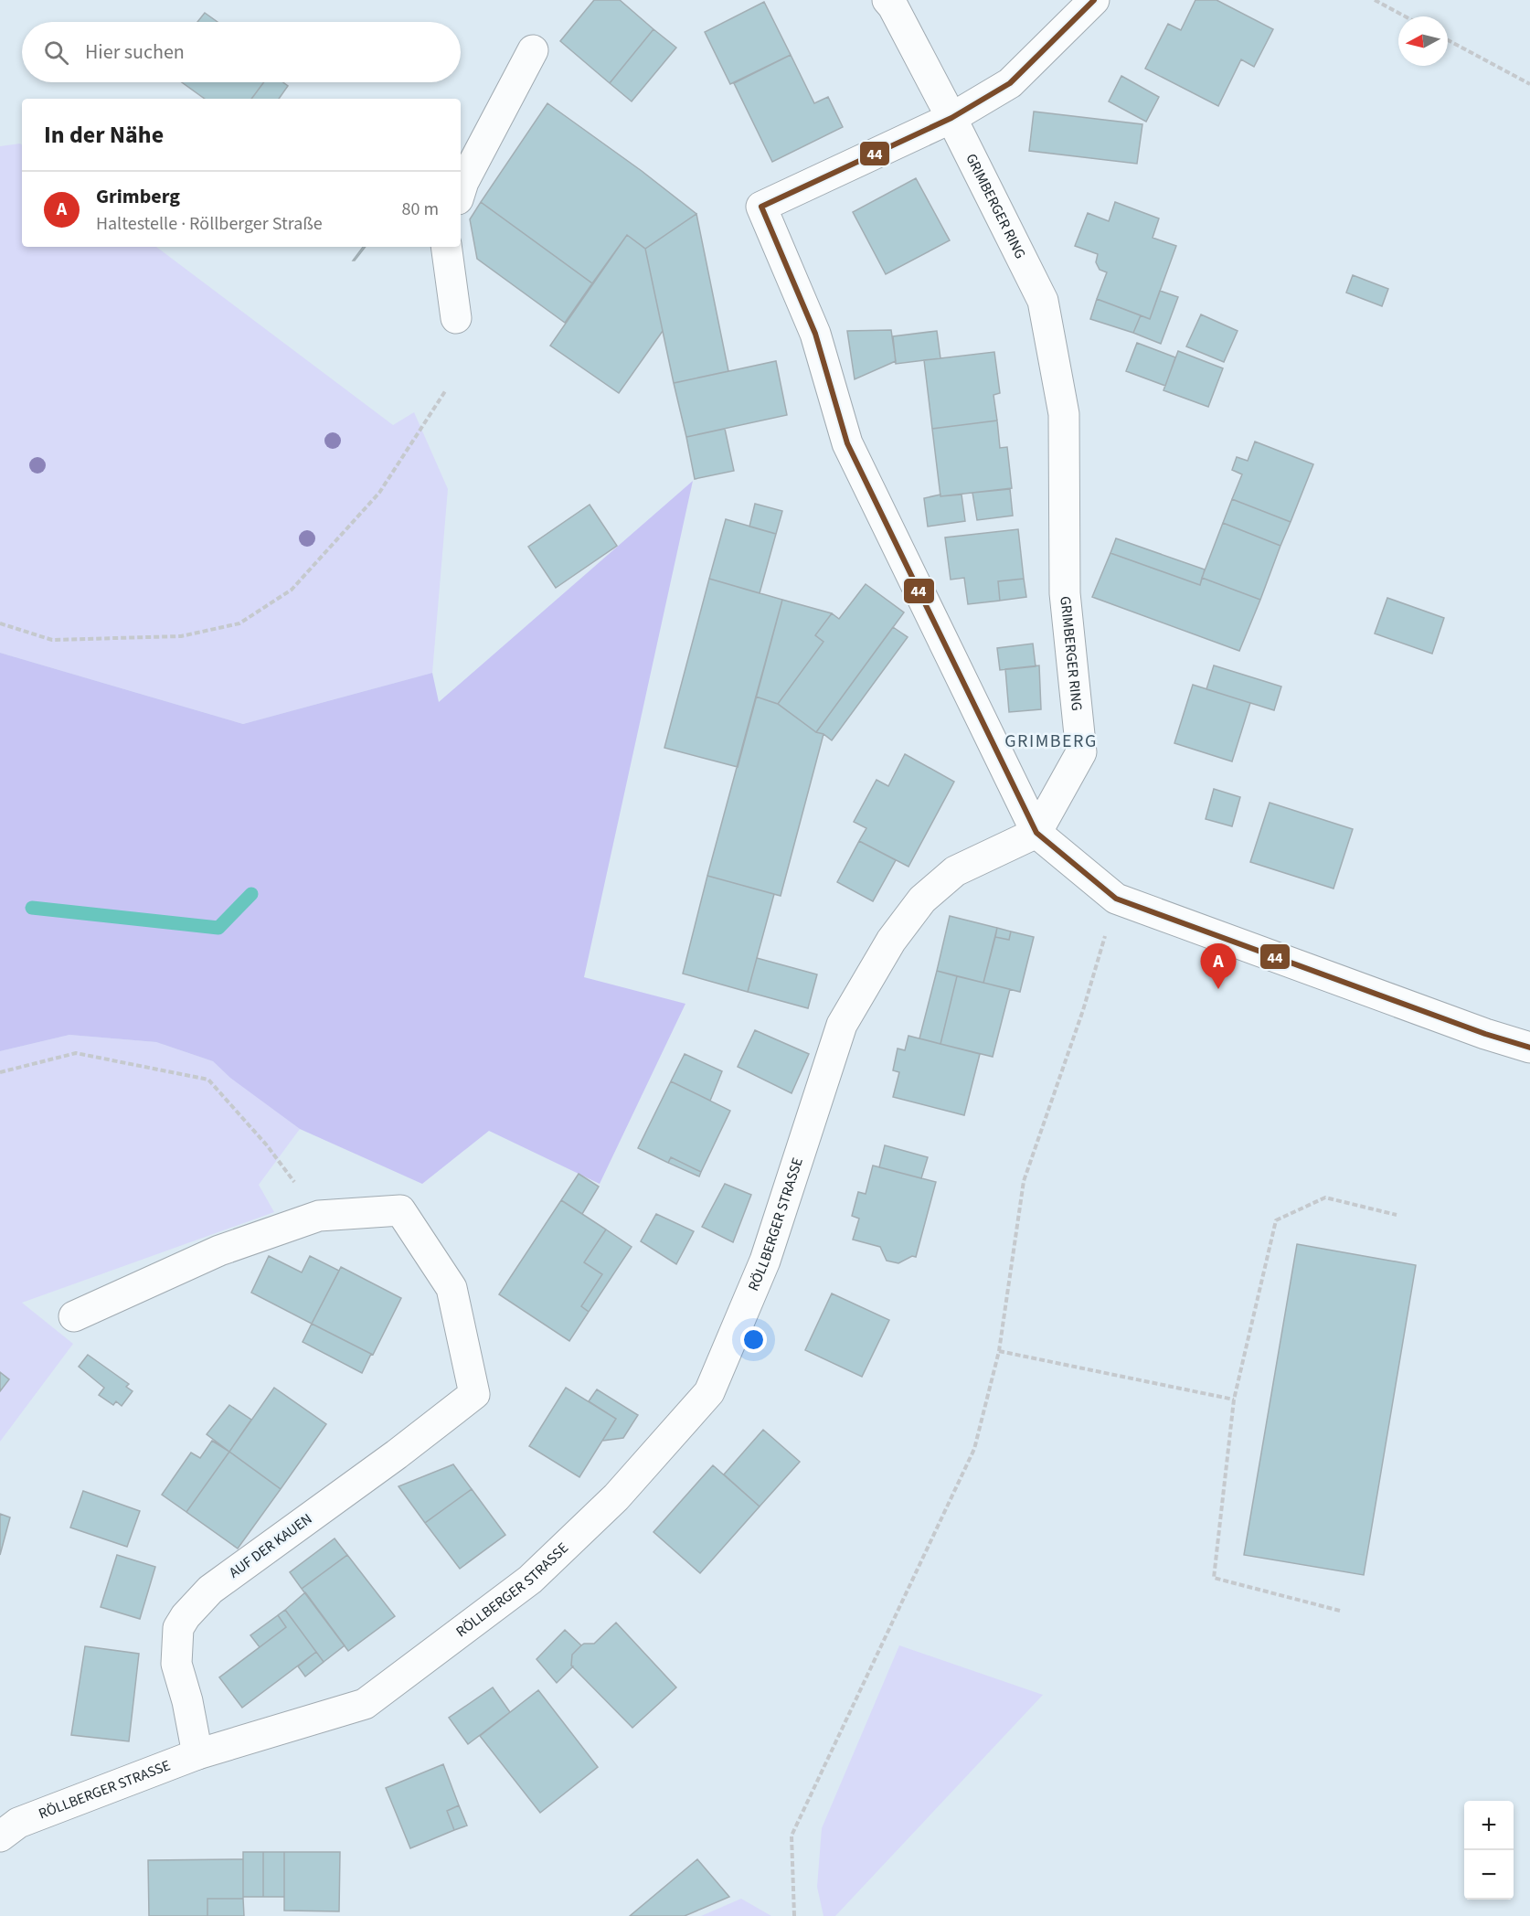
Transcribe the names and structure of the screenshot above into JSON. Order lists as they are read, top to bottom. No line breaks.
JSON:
{"streets":{"street":["GRIMBERGER RING","RÖLLBERGER STRASSE","AUF DER KAUEN"]},"crossings":[["GRIMBERGER RING","RÖLLBERGER STRASSE"],["RÖLLBERGER STRASSE","AUF DER KAUEN"]],"districts":["GRIMBERG"],"lines":["transit line 44"],"north":"left","page":{"search":"Hier suchen","heading":"In der Nähe","list":[{"mark":"A","name":"Grimberg","note":"Haltestelle · Röllberger Straße","value":"80 m"}],"pins":"A","map_buttons":["+","−"]}}
